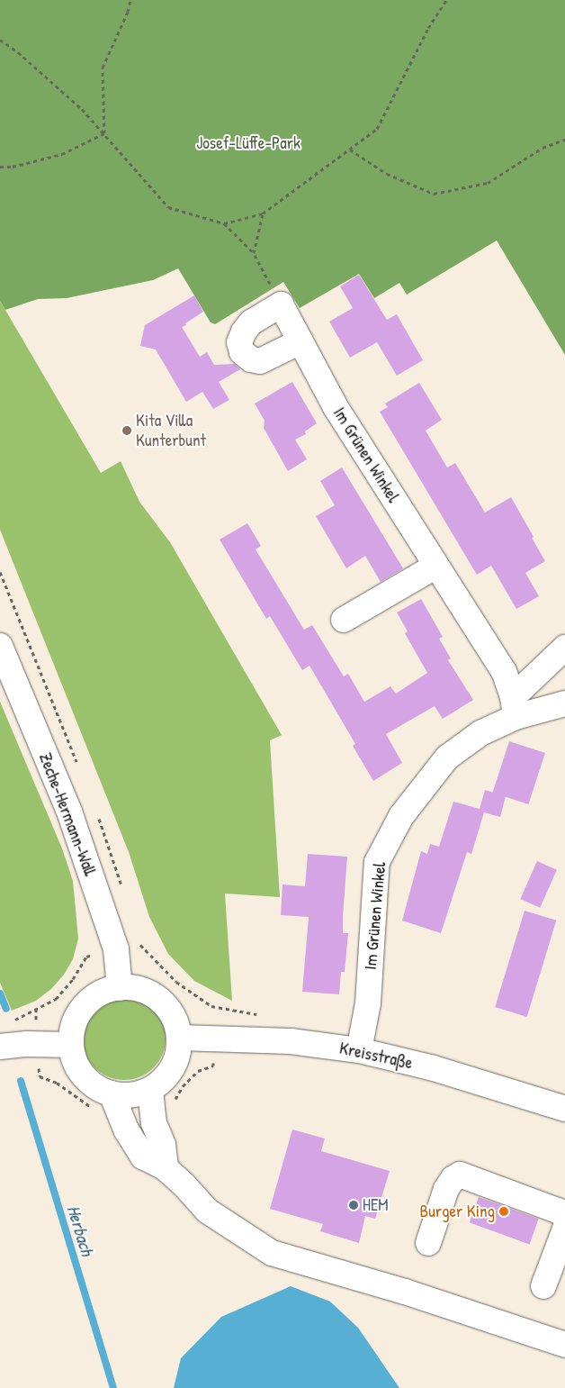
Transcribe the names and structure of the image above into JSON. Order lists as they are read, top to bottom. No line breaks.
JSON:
{"streets":{"street":["Im Grünen Winkel","Zeche-Hermann-Wall","Kreisstraße"]},"crossings":[["Im Grünen Winkel","Kreisstraße"],["Zeche-Hermann-Wall","Kreisstraße"]],"water":["Herbach"],"parks":["Josef-Lüffe-Park"],"places":["Kita Villa Kunterbunt","HEM","Burger King"]}
